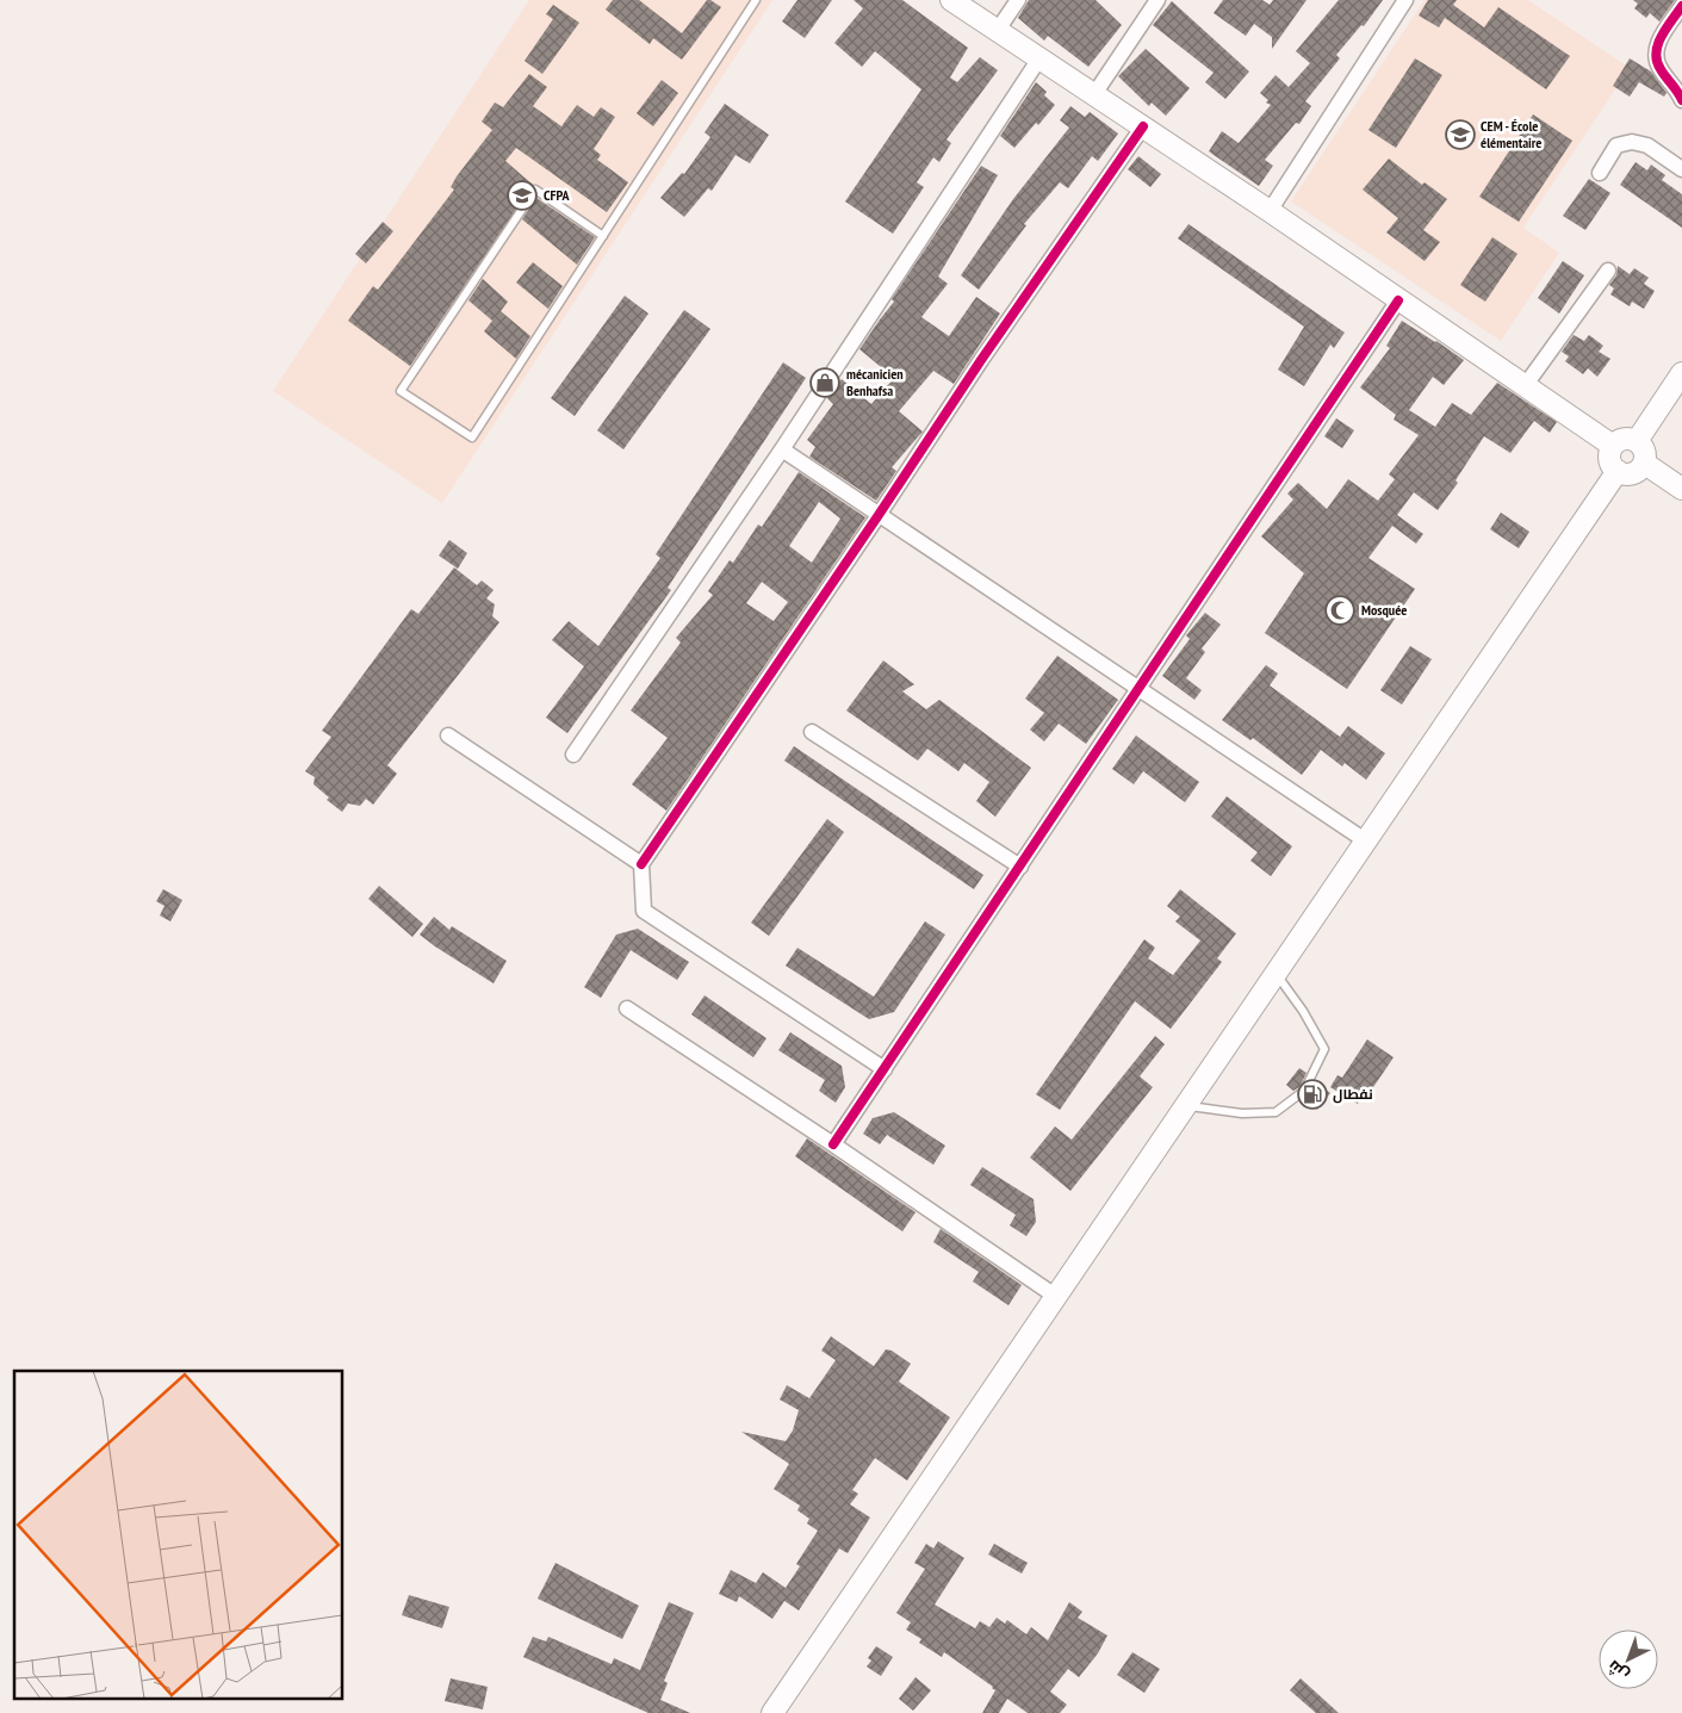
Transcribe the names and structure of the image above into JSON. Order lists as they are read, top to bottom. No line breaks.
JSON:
{"places":{"school or university":["CEM - École élémentaire","CFPA"],"shop":["mécanicien Benhafsa"],"mosque":["Mosquée"],"fuel station":["نفطال"]},"north":"bottom left"}
